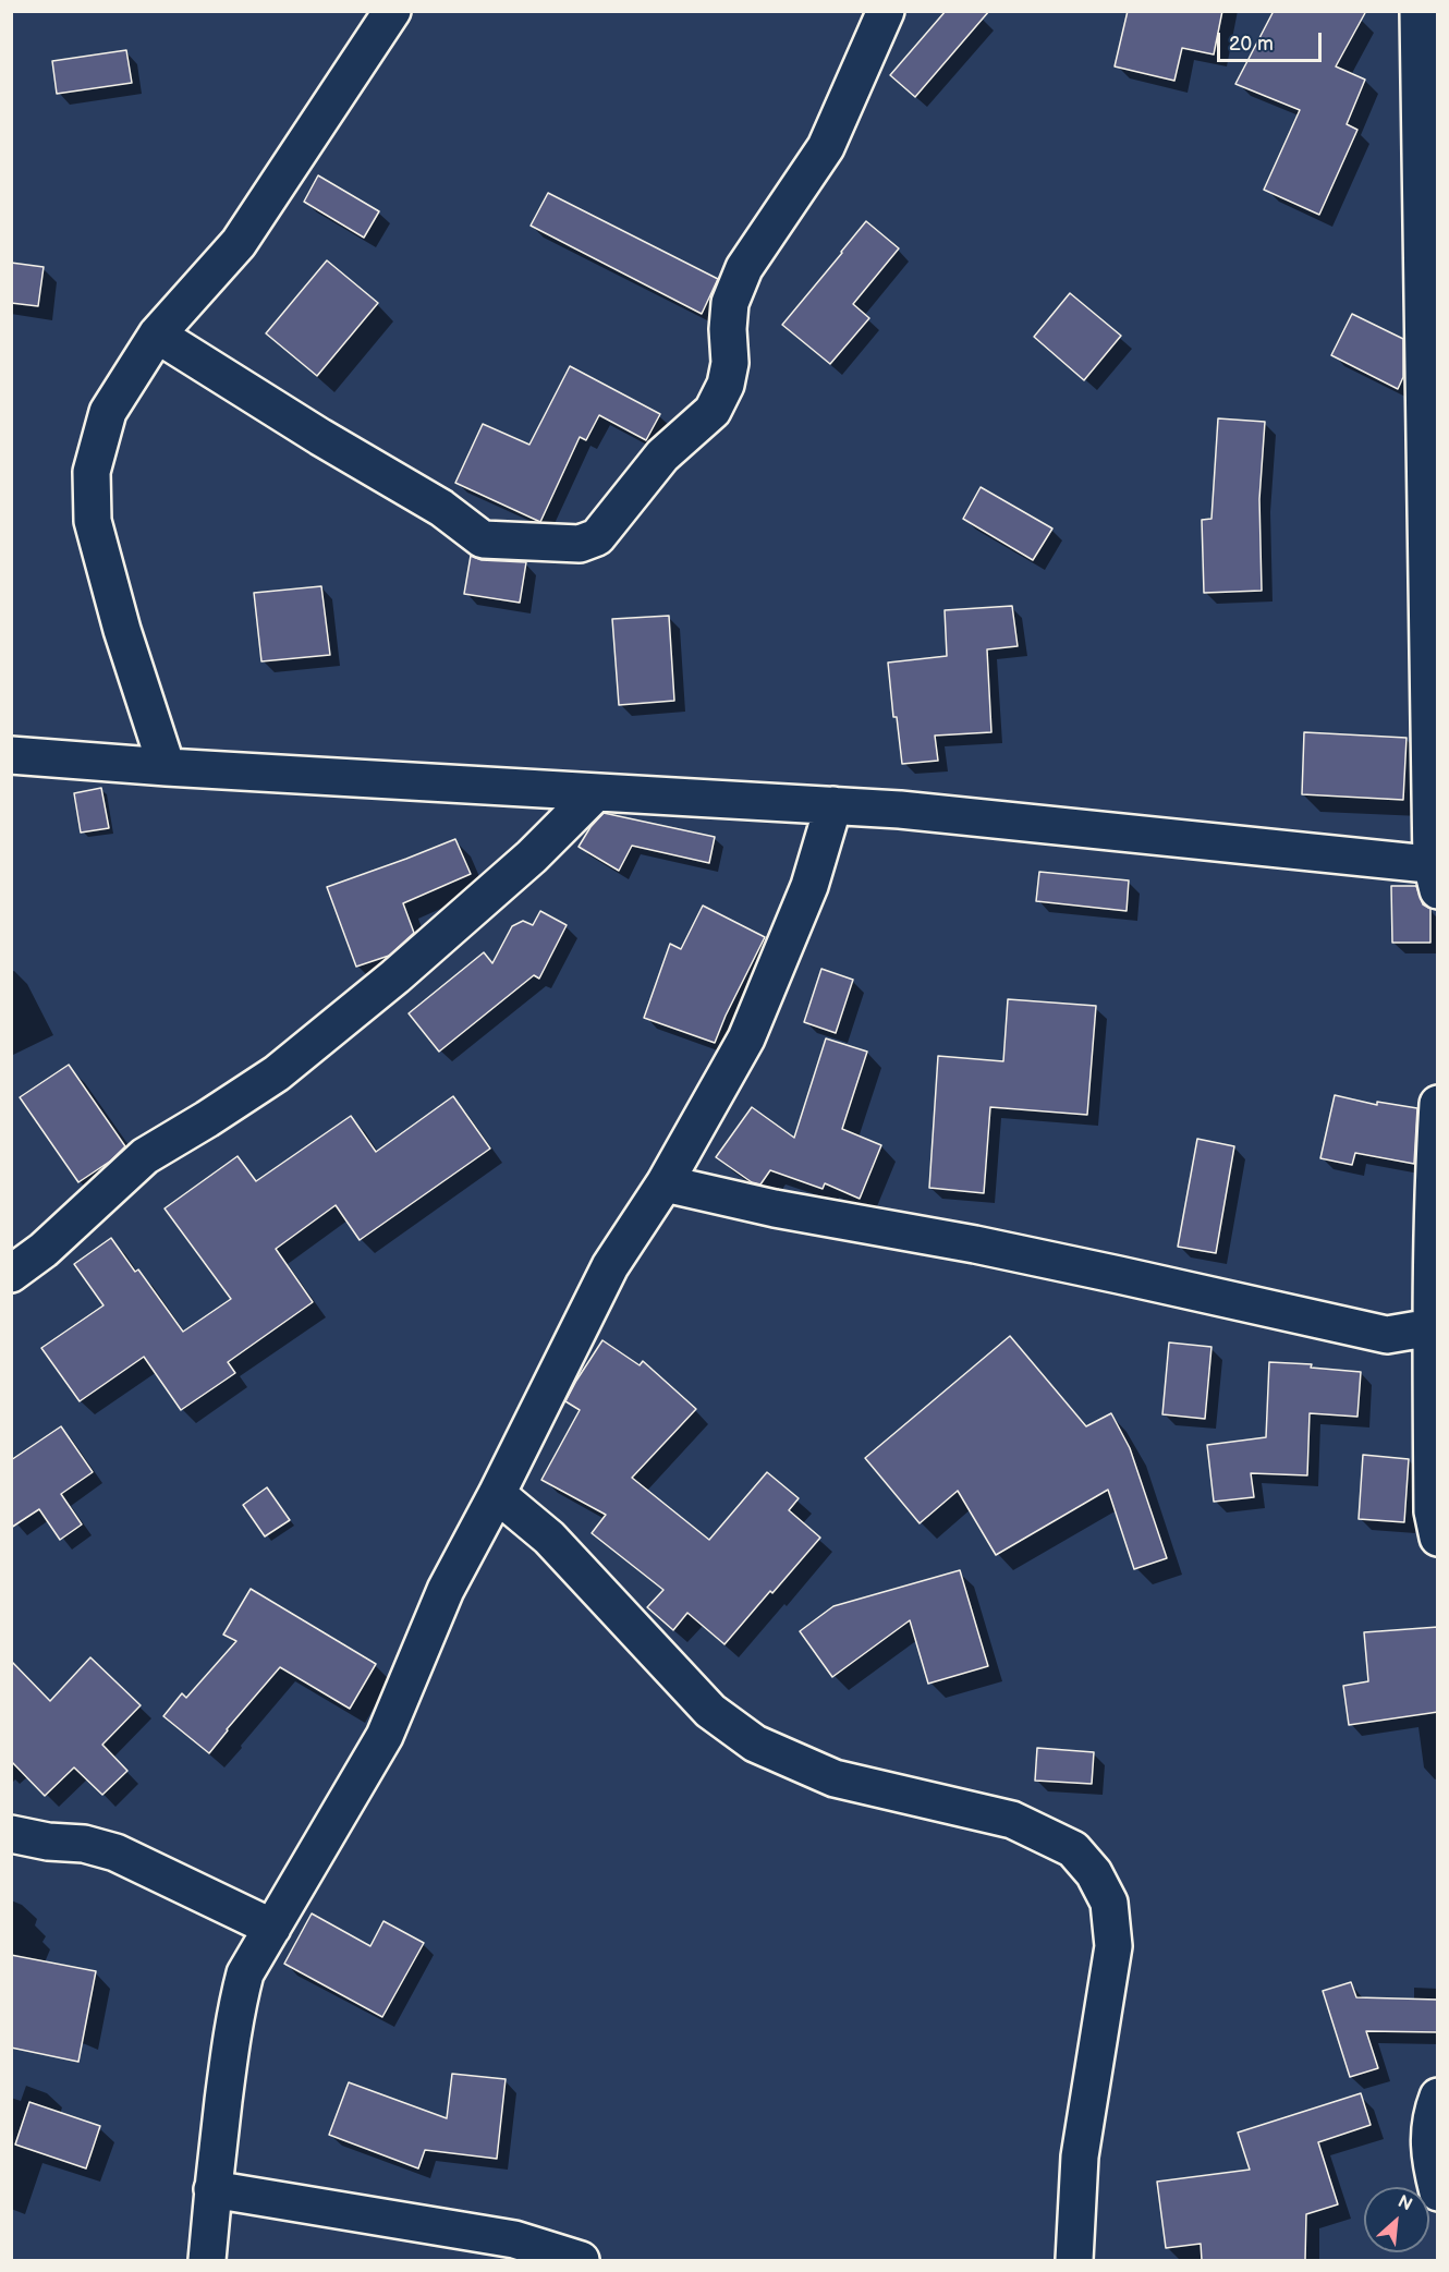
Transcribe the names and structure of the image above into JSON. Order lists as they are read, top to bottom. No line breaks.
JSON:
{"scale_bar":"20 m","north":"top right"}
